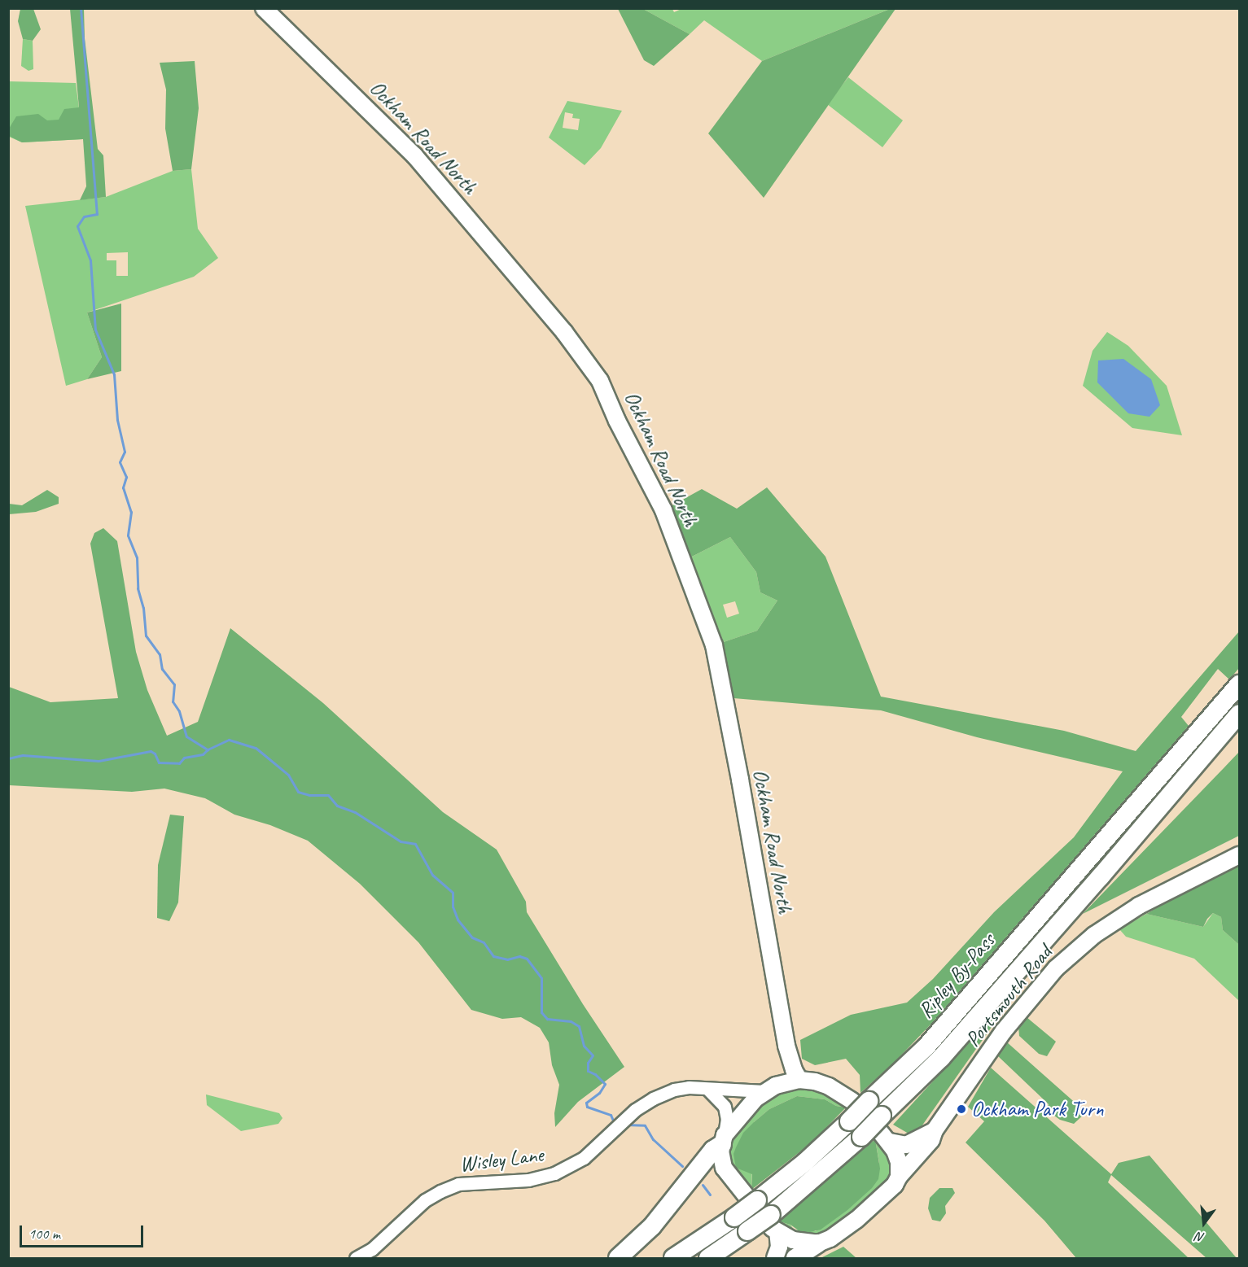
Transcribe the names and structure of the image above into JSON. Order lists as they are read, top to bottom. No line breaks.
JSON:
{"streets":{"highway":["Ripley By-Pass"],"main road":["Ockham Road North","Portsmouth Road"],"street":["Wisley Lane"]},"crossings":[["Ockham Road North","Wisley Lane"],["Ripley By-Pass","Portsmouth Road"]],"places":["Ockham Park Turn"],"scale_bar":"100 m","north":"bottom"}
